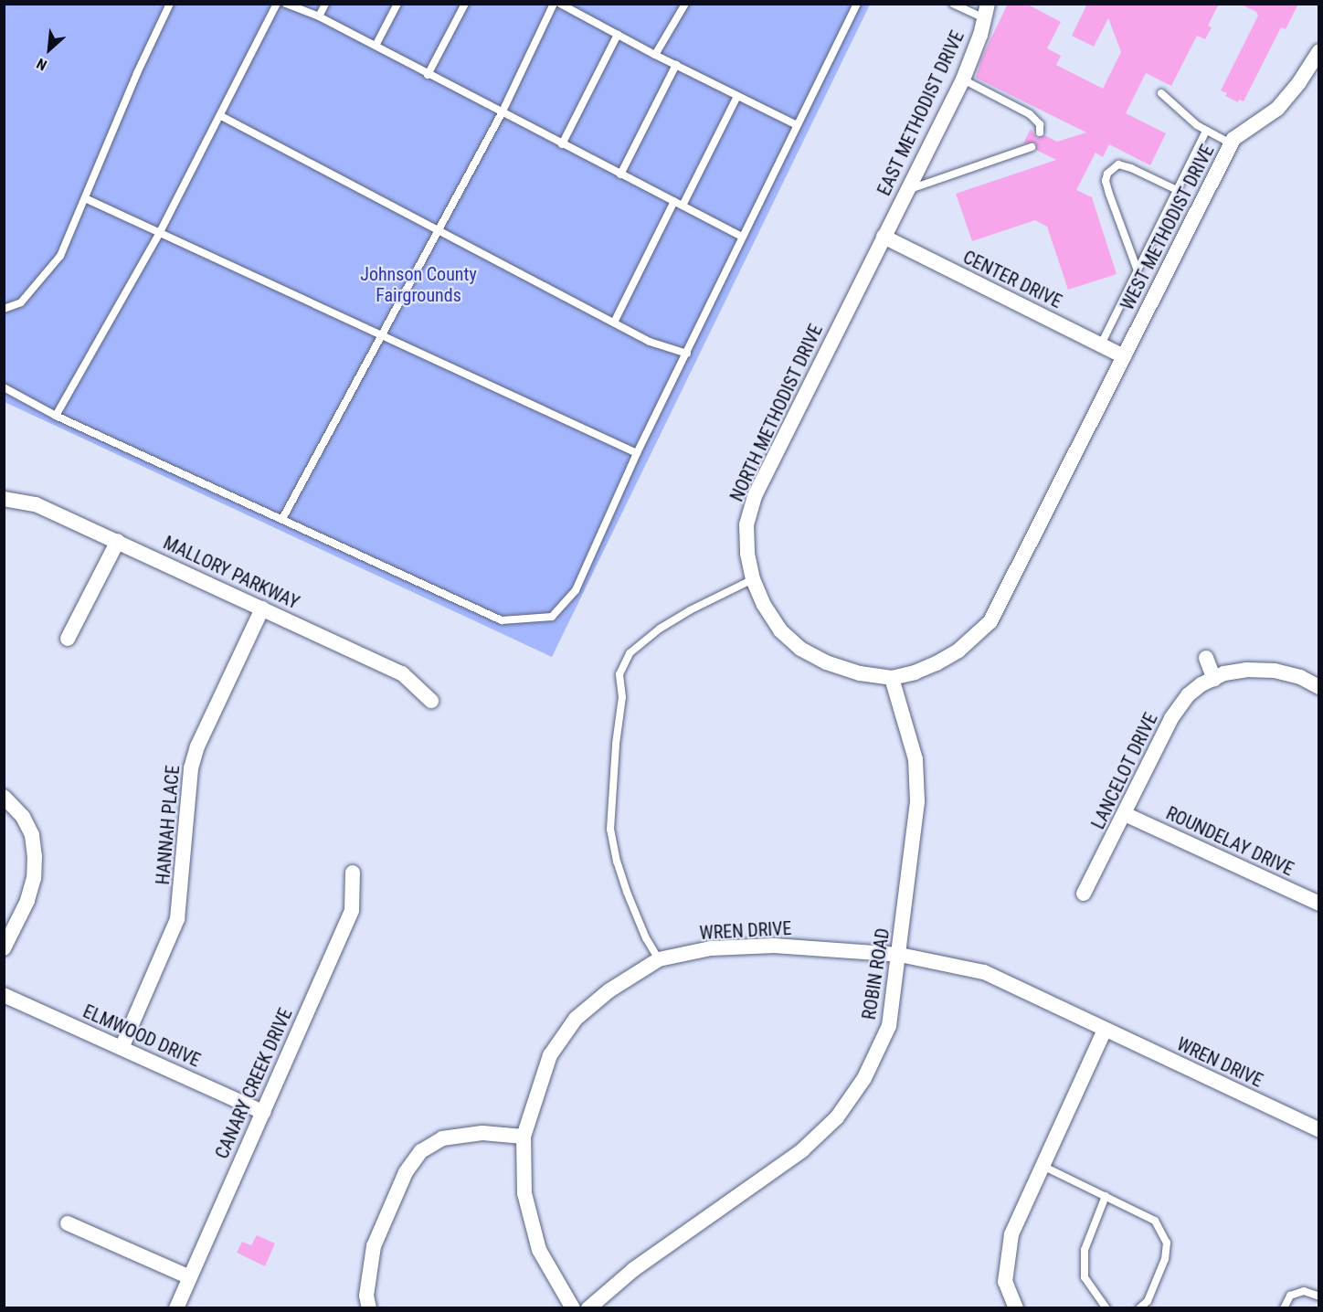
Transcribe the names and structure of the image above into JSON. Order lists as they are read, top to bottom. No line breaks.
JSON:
{"streets":{"street":["EAST METHODIST DRIVE","WEST METHODIST DRIVE","CENTER DRIVE","NORTH METHODIST DRIVE","MALLORY PARKWAY","LANCELOT DRIVE","HANNAH PLACE","ROUNDELAY DRIVE","WREN DRIVE","ROBIN ROAD","ELMWOOD DRIVE","CANARY CREEK DRIVE"]},"crossings":[["EAST METHODIST DRIVE","CENTER DRIVE"],["EAST METHODIST DRIVE","NORTH METHODIST DRIVE"],["WEST METHODIST DRIVE","CENTER DRIVE"],["WEST METHODIST DRIVE","NORTH METHODIST DRIVE"],["CENTER DRIVE","NORTH METHODIST DRIVE"],["NORTH METHODIST DRIVE","ROBIN ROAD"],["MALLORY PARKWAY","HANNAH PLACE"],["LANCELOT DRIVE","ROUNDELAY DRIVE"],["HANNAH PLACE","ELMWOOD DRIVE"],["WREN DRIVE","ROBIN ROAD"],["ELMWOOD DRIVE","CANARY CREEK DRIVE"]],"parks":["Johnson County Fairgrounds"],"north":"bottom left"}
